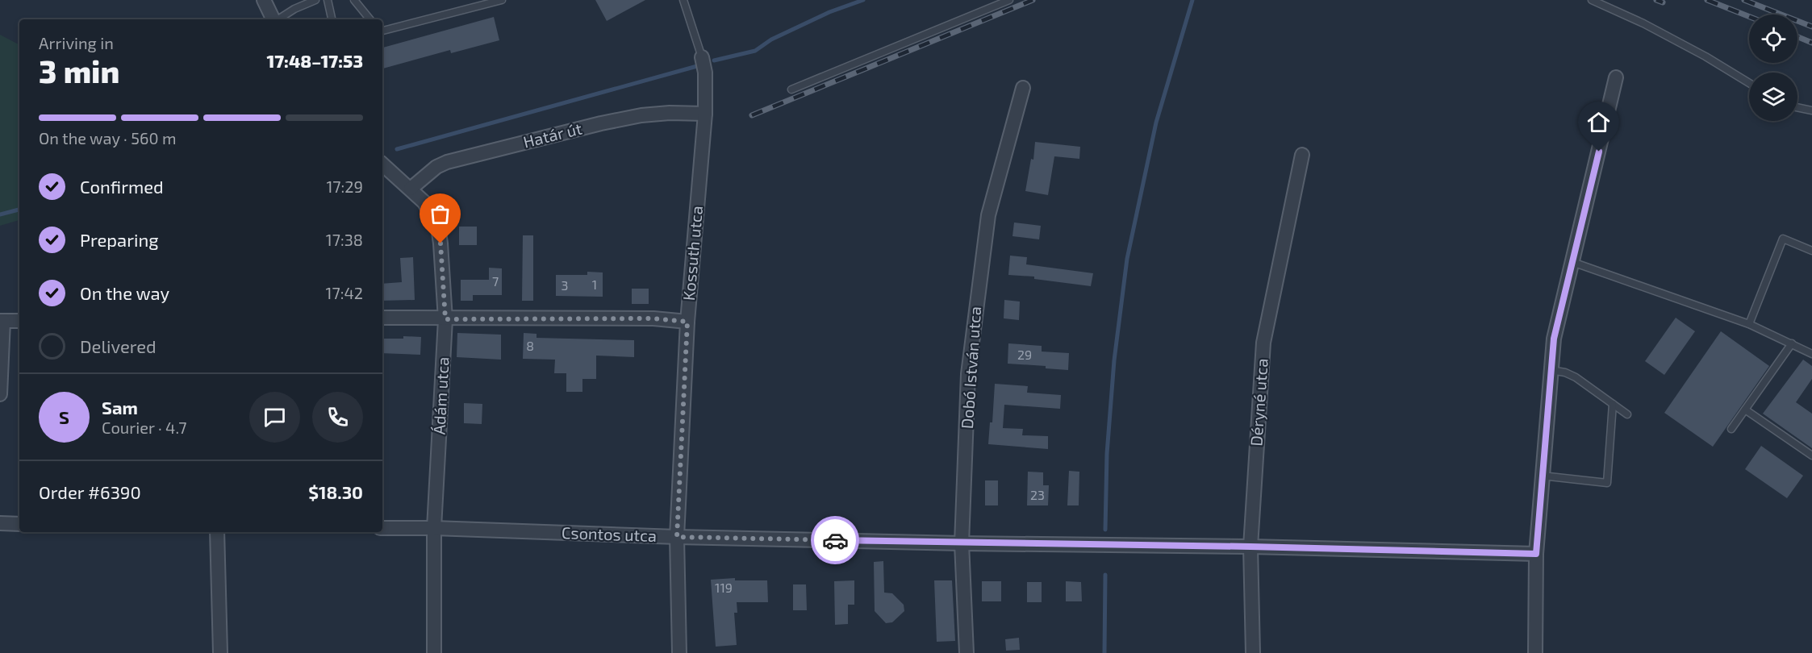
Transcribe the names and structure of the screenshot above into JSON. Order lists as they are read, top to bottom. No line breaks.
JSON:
{"streets":{"street":["Határ út","Kossuth utca","Dobó István utca","Ádám utca","Déryné utca","Csontos utca"]},"crossings":[["Határ út","Kossuth utca"],["Határ út","Ádám utca"],["Kossuth utca","Csontos utca"],["Dobó István utca","Csontos utca"],["Ádám utca","Csontos utca"],["Déryné utca","Csontos utca"]],"house_numbers":["7","1","3","8","29","23","119"],"page":{"heading":["3 min","Arriving in","17:48–17:53"],"panel":["Sam","Courier · 4.7","Order #6390","$18.30"],"bar":"On the way · 560 m","list":[["Confirmed","17:29"],["Preparing","17:38"],["On the way","17:42"],"Delivered"],"round":"S"}}
